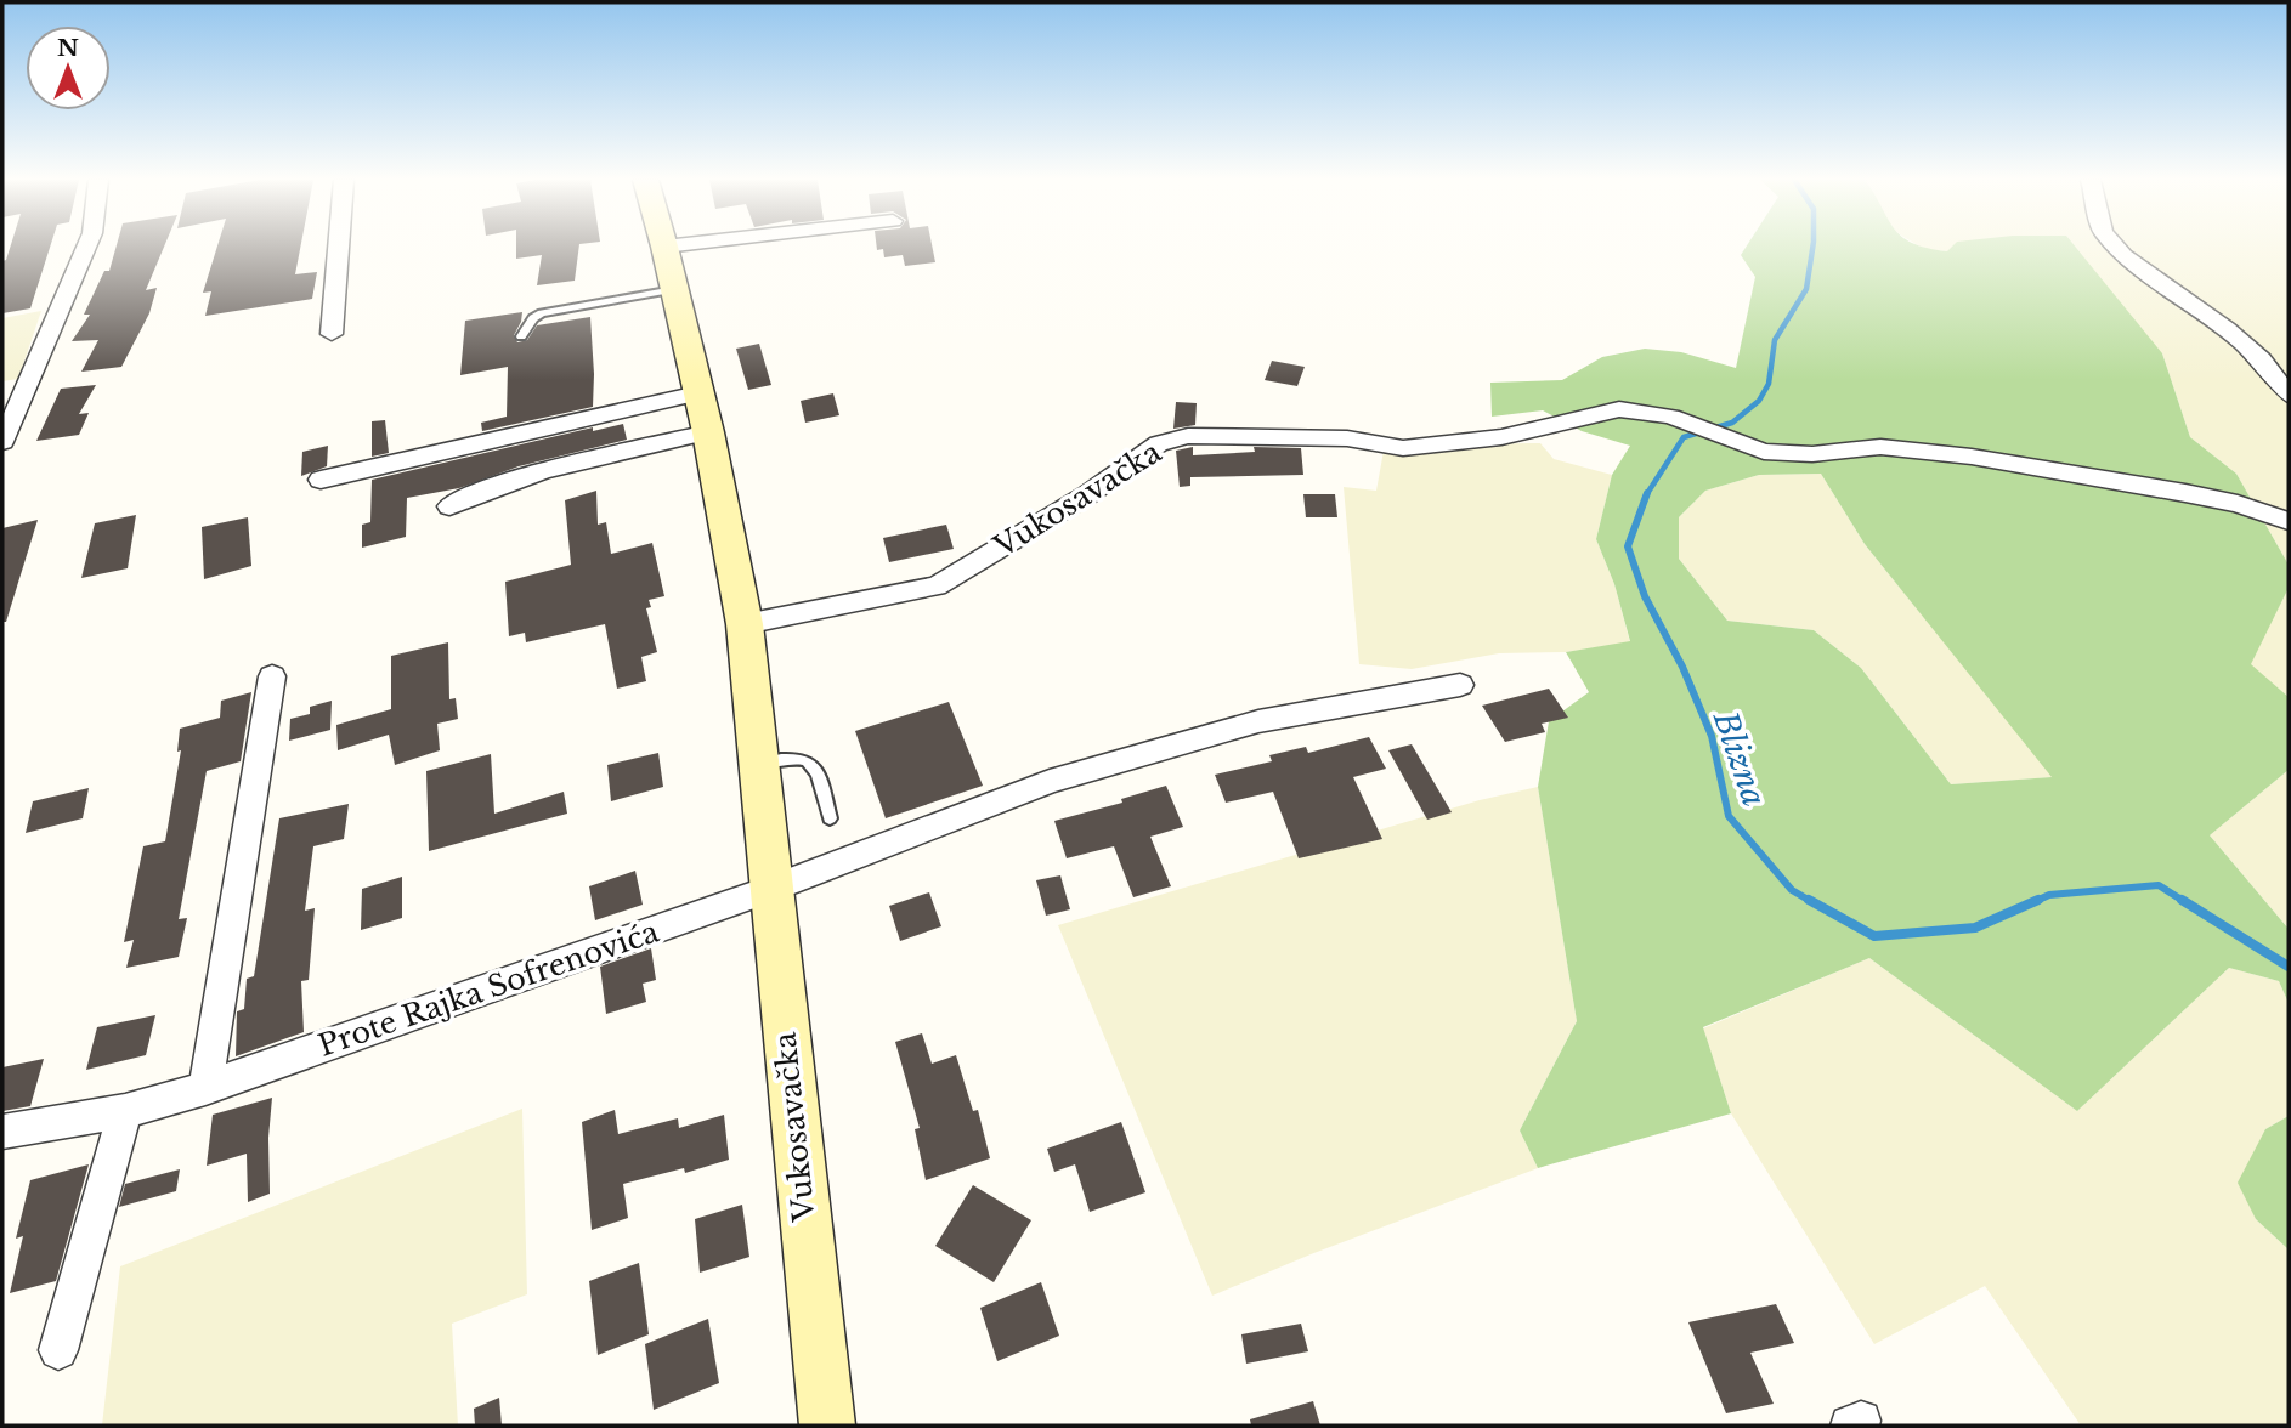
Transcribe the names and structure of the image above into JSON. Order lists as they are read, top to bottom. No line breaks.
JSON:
{"streets":{"main road":["Vukosavačka"],"street":["Prote Rajka Sofrenovića"]},"crossings":[["Vukosavačka","Prote Rajka Sofrenovića"]],"water":["Blizna"],"north":"top"}
